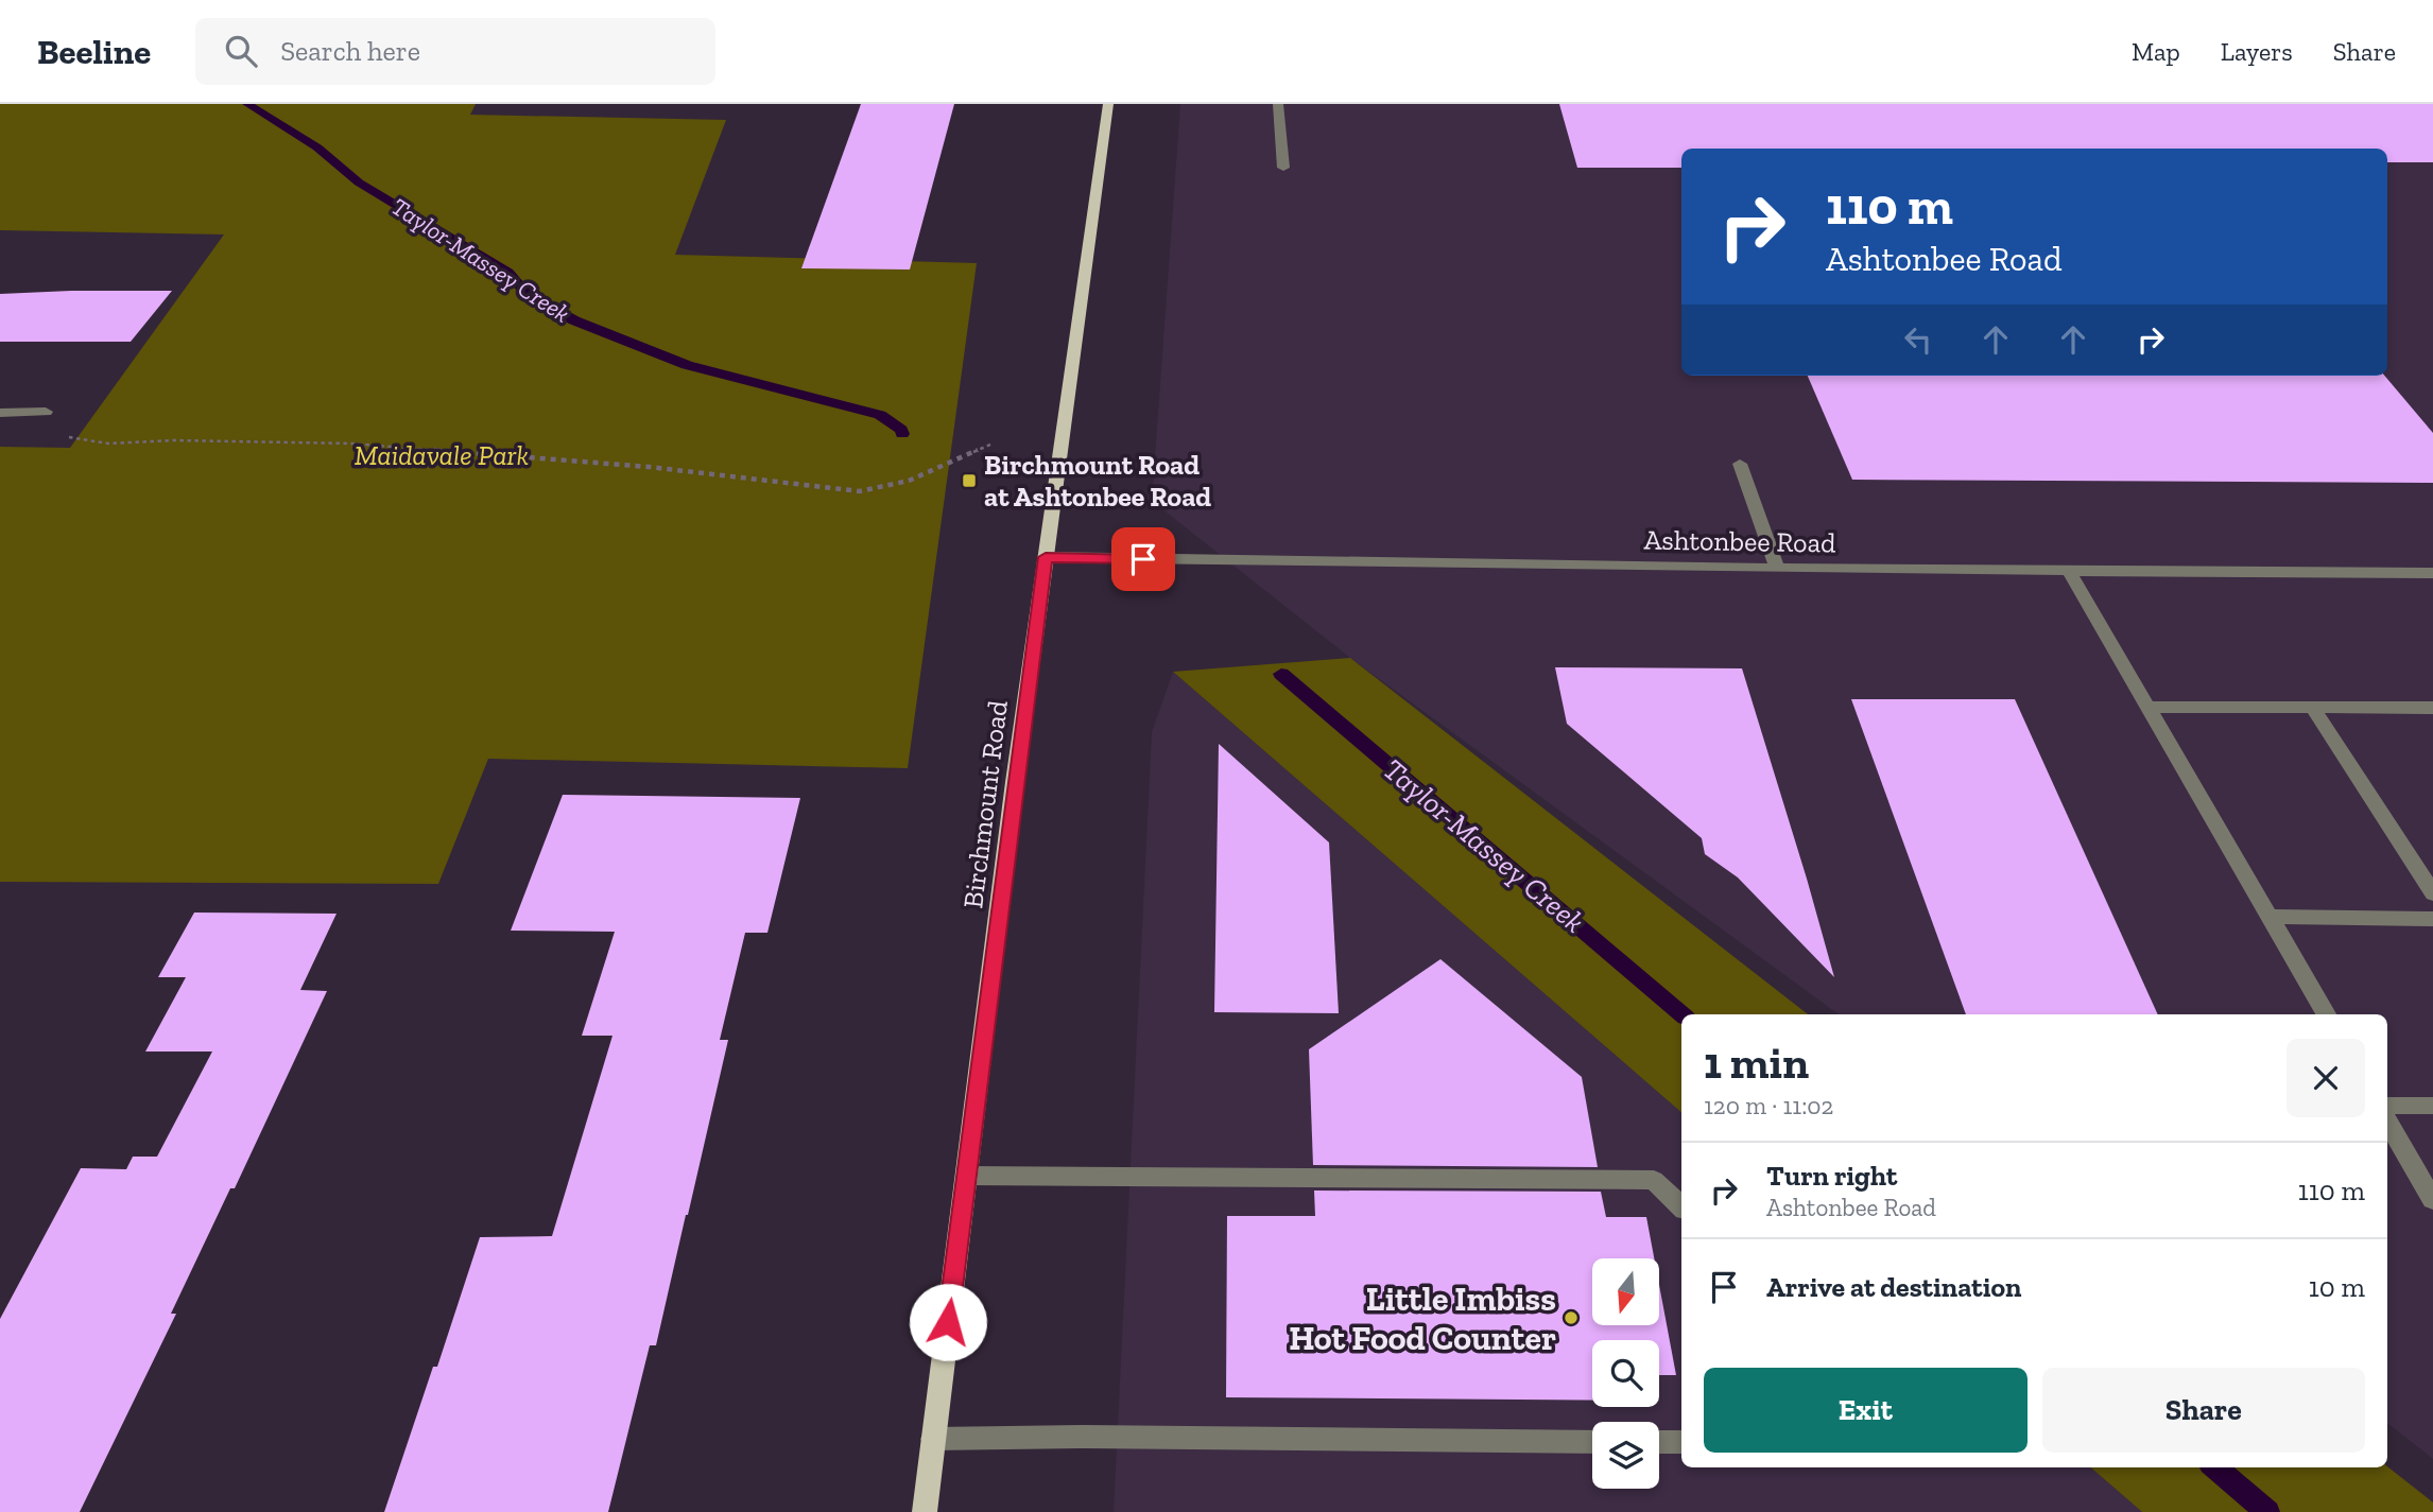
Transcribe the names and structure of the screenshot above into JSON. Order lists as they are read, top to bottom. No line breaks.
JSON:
{"streets":{"main road":["Birchmount Road"],"street":["Ashtonbee Road"]},"crossings":[["Ashtonbee Road","Birchmount Road"]],"water":["Taylor-Massey Creek"],"parks":["Maidavale Park"],"places":{"transit":["Birchmount Road at Ashtonbee Road"],"other":["Little Imbiss Hot Food Counter"]},"north":"bottom","page":{"header":"Beeline","search":"Search here","nav":["Map","Layers","Share"],"turn":["110 m","Ashtonbee Road"],"heading":["1 min","120 m · 11:02"],"list":[{"name":"Turn right","note":"Ashtonbee Road","value":"110 m"},{"name":"Arrive at destination","value":"10 m"}],"buttons":["Exit","Share"]}}
